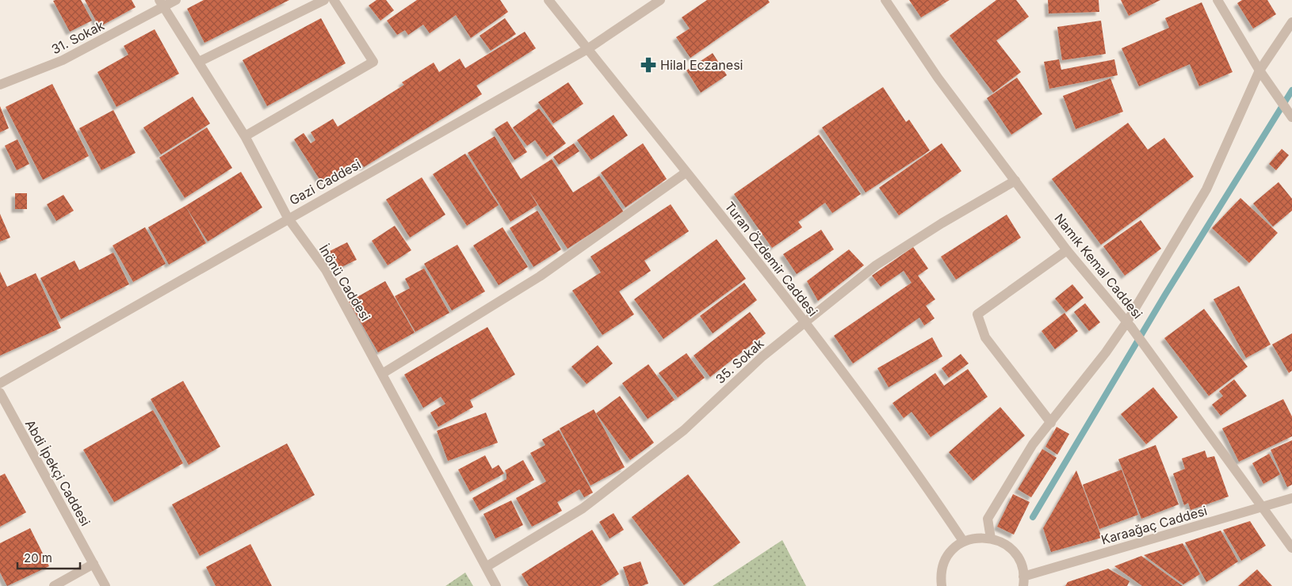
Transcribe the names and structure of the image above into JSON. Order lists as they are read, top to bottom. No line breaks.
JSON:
{"streets":{"street":["31. Sokak","Gazi Caddesi","Turan Özdemir Caddesi","Namık Kemal Caddesi","İnönü Caddesi","35. Sokak","Abdi İpekçi Caddesi","Karaağaç Caddesi"]},"crossings":[["31. Sokak","İnönü Caddesi"],["Gazi Caddesi","Turan Özdemir Caddesi"],["Gazi Caddesi","İnönü Caddesi"],["Turan Özdemir Caddesi","35. Sokak"],["Namık Kemal Caddesi","35. Sokak"],["Namık Kemal Caddesi","Karaağaç Caddesi"],["İnönü Caddesi","35. Sokak"]],"places":{"pharmacy":["Hilal Eczanesi"]},"scale_bar":"20 m"}
